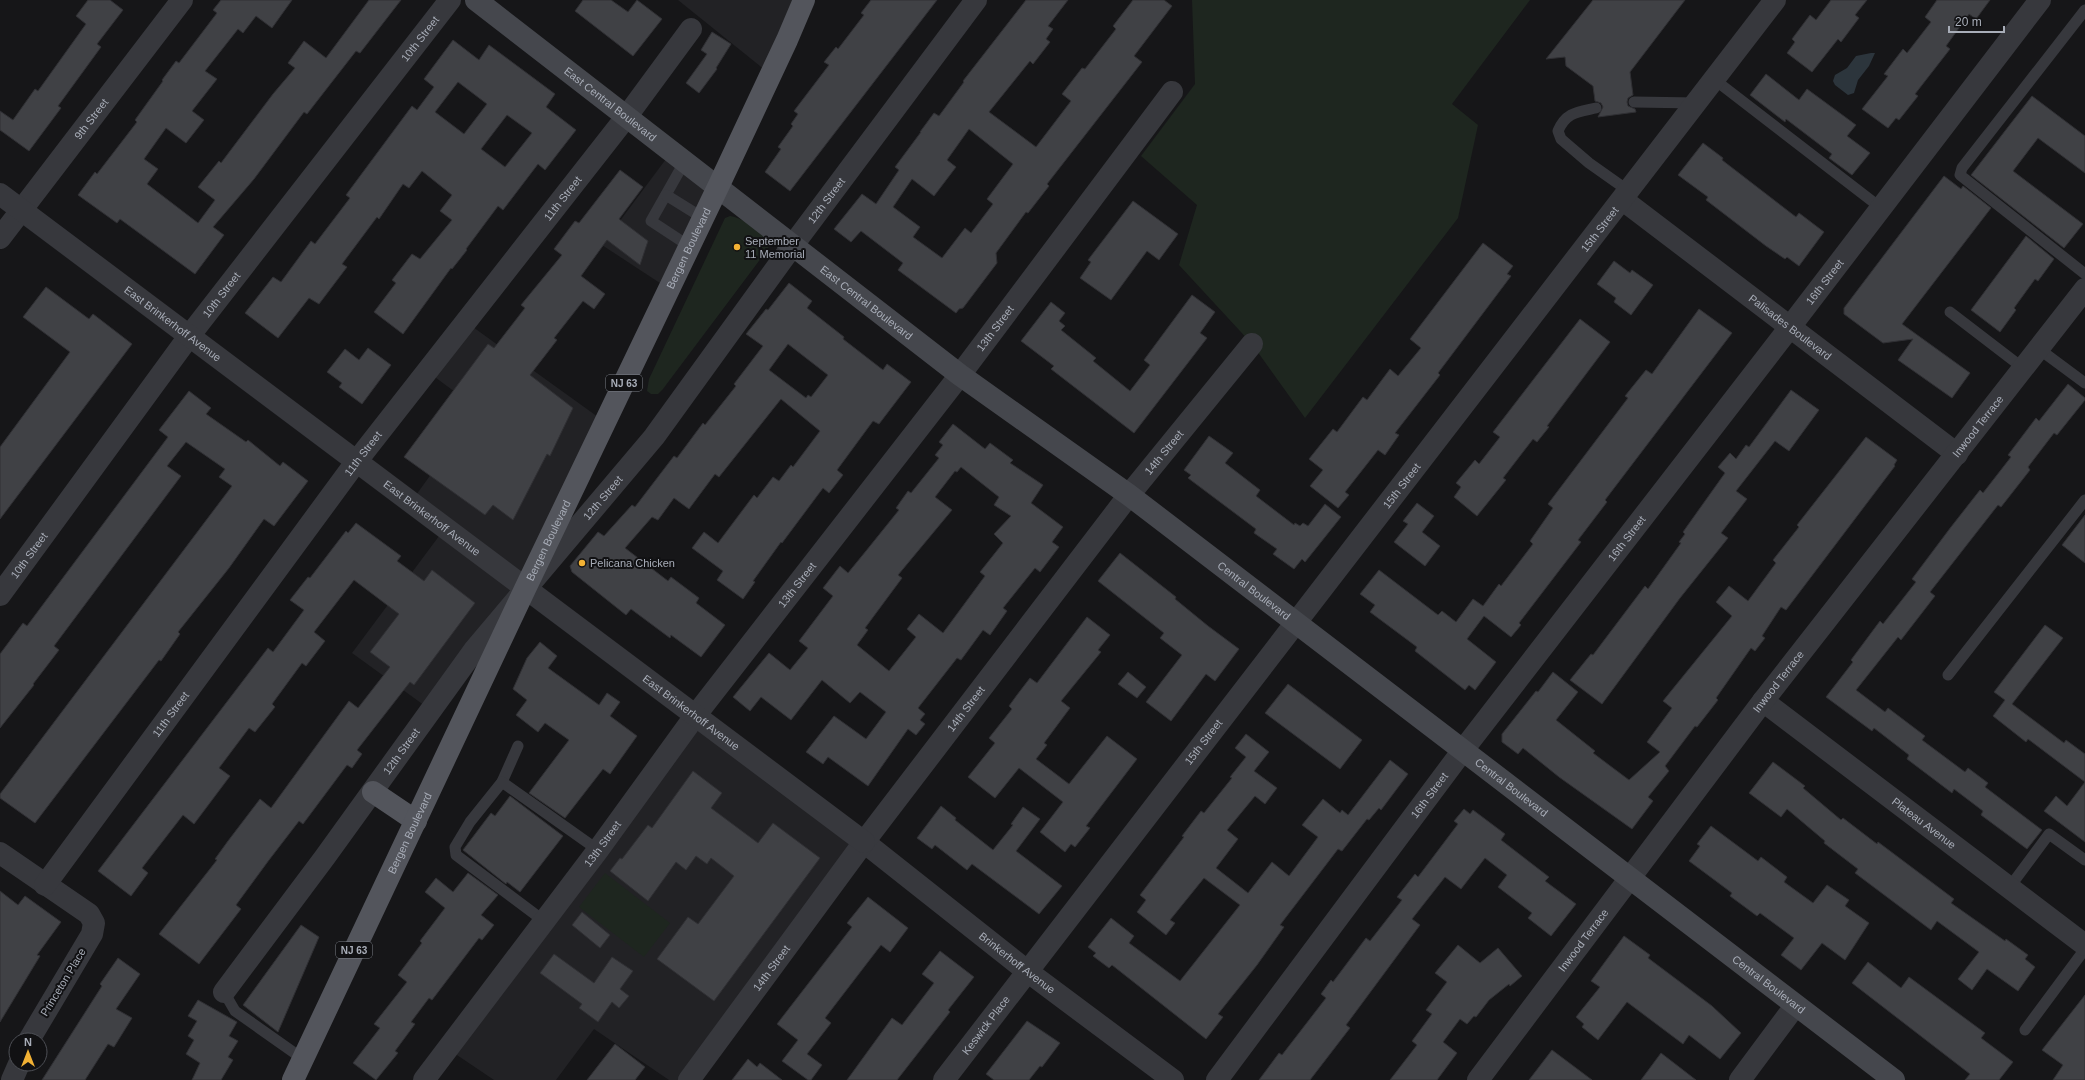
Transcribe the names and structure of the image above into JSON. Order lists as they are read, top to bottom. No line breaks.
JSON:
{"streets":{"main road":["East Central Boulevard","Bergen Boulevard","NJ 63","Central Boulevard"],"street":["10th Street","9th Street","11th Street","12th Street","15th Street","16th Street","East Brinkerhoff Avenue","Palisades Boulevard","13th Street","Inwood Terrace","14th Street","Plateau Avenue","Brinkerhoff Avenue","Princeton Place","Keswick Place"]},"crossings":[["10th Street","East Brinkerhoff Avenue"],["East Central Boulevard","11th Street"],["East Central Boulevard","12th Street"],["East Central Boulevard","Bergen Boulevard"],["East Central Boulevard","13th Street"],["East Central Boulevard","14th Street"],["East Central Boulevard","Central Boulevard"],["9th Street","East Brinkerhoff Avenue"],["11th Street","East Brinkerhoff Avenue"],["11th Street","Princeton Place"],["12th Street","Bergen Boulevard"],["12th Street","East Brinkerhoff Avenue"],["15th Street","Palisades Boulevard"],["15th Street","Central Boulevard"],["15th Street","Brinkerhoff Avenue"],["15th Street","Keswick Place"],["Bergen Boulevard","East Brinkerhoff Avenue"],["16th Street","Palisades Boulevard"],["16th Street","Central Boulevard"],["East Brinkerhoff Avenue","13th Street"],["East Brinkerhoff Avenue","14th Street"],["East Brinkerhoff Avenue","Brinkerhoff Avenue"],["Palisades Boulevard","Inwood Terrace"],["Inwood Terrace","Central Boulevard"],["Inwood Terrace","Plateau Avenue"],["14th Street","Central Boulevard"],["14th Street","Brinkerhoff Avenue"],["Brinkerhoff Avenue","Keswick Place"]],"places":["September 11 Memorial","Pelicana Chicken"],"scale_bar":"20 m","north":"top"}
